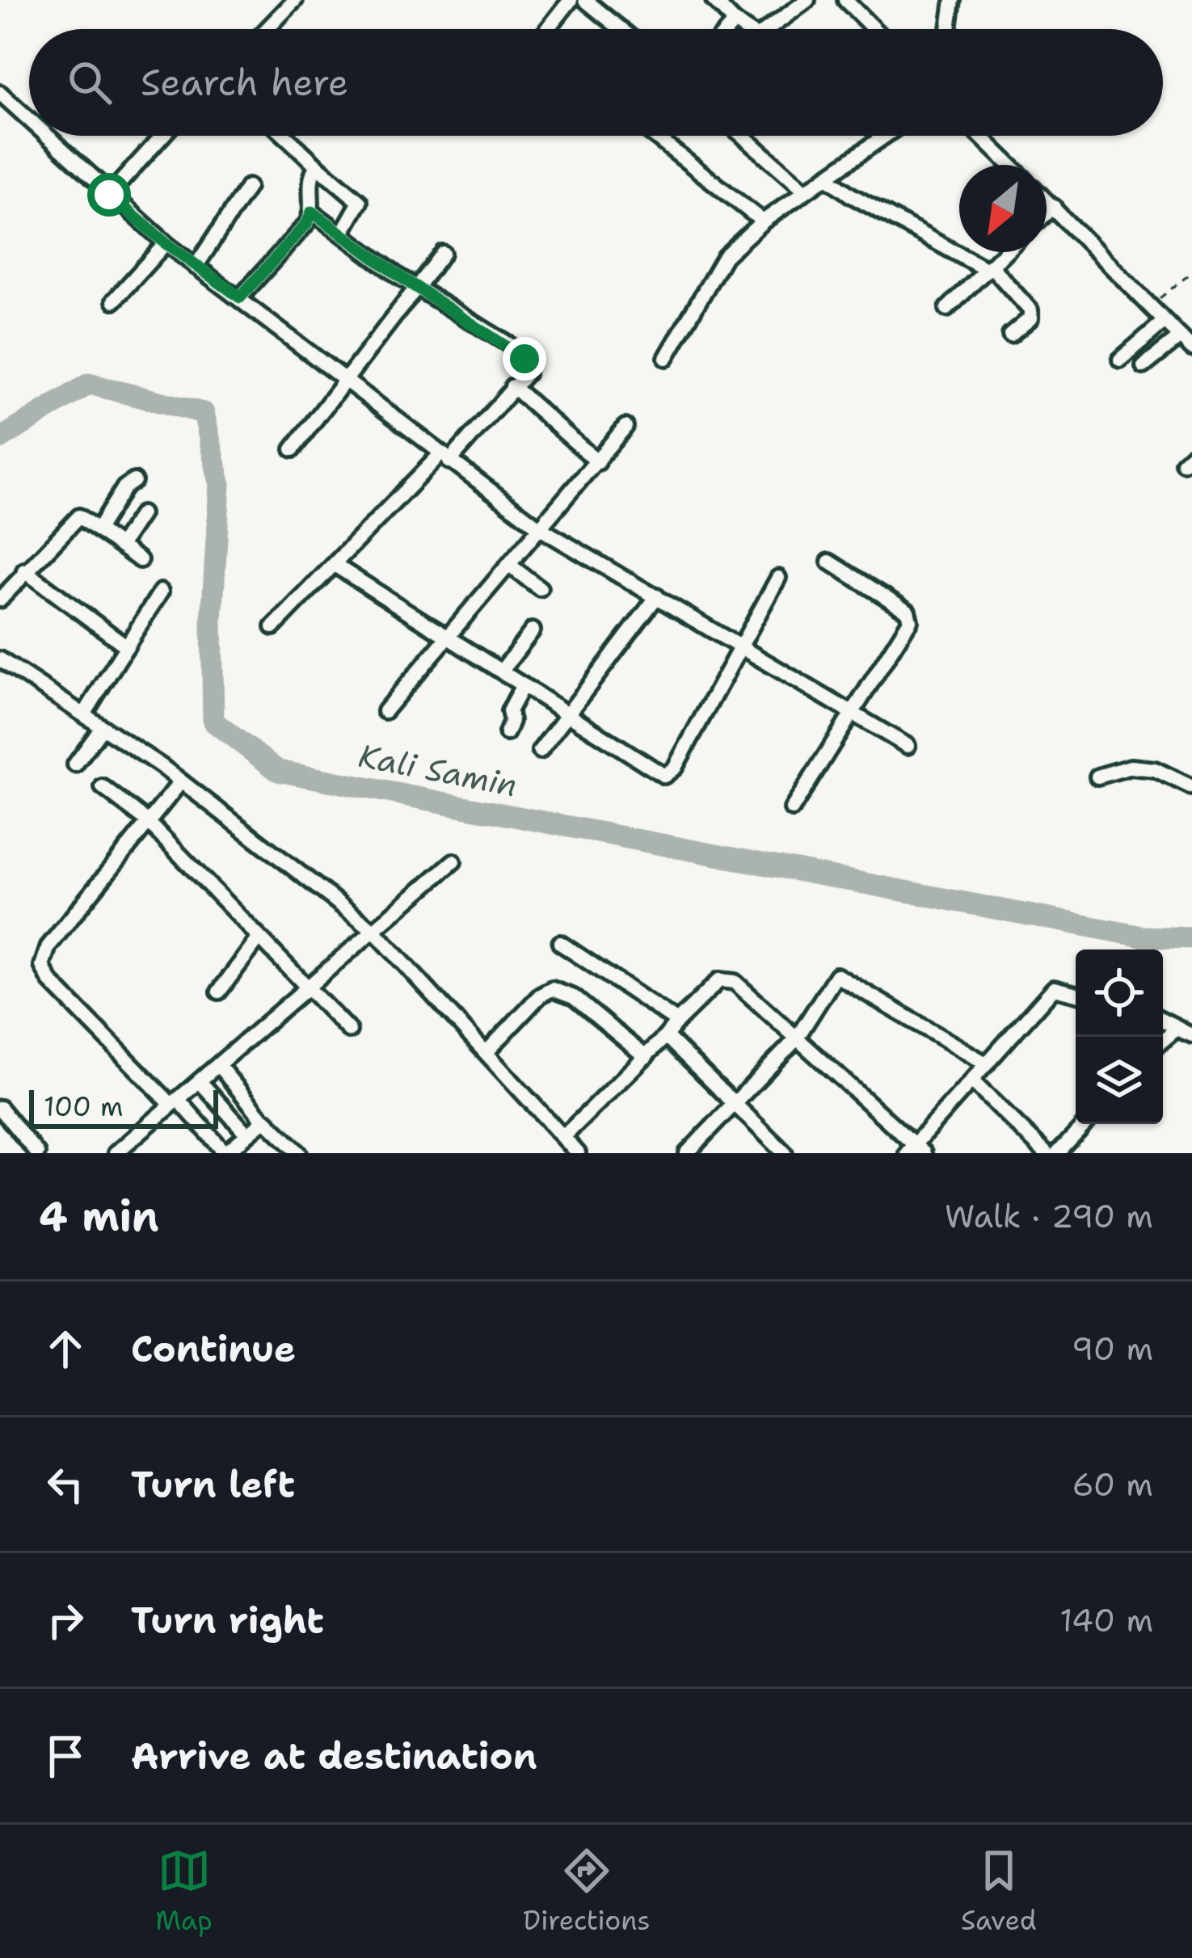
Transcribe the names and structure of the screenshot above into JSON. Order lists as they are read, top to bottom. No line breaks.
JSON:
{"water":["Kali Samin"],"scale_bar":"100 m","north":"bottom left","page":{"search":"Search here","scale":"100 m","heading":["4 min","Walk · 290 m"],"list":[["Continue","90 m"],["Turn left","60 m"],["Turn right","140 m"],"Arrive at destination"],"nav":["Map","Directions","Saved"]}}
